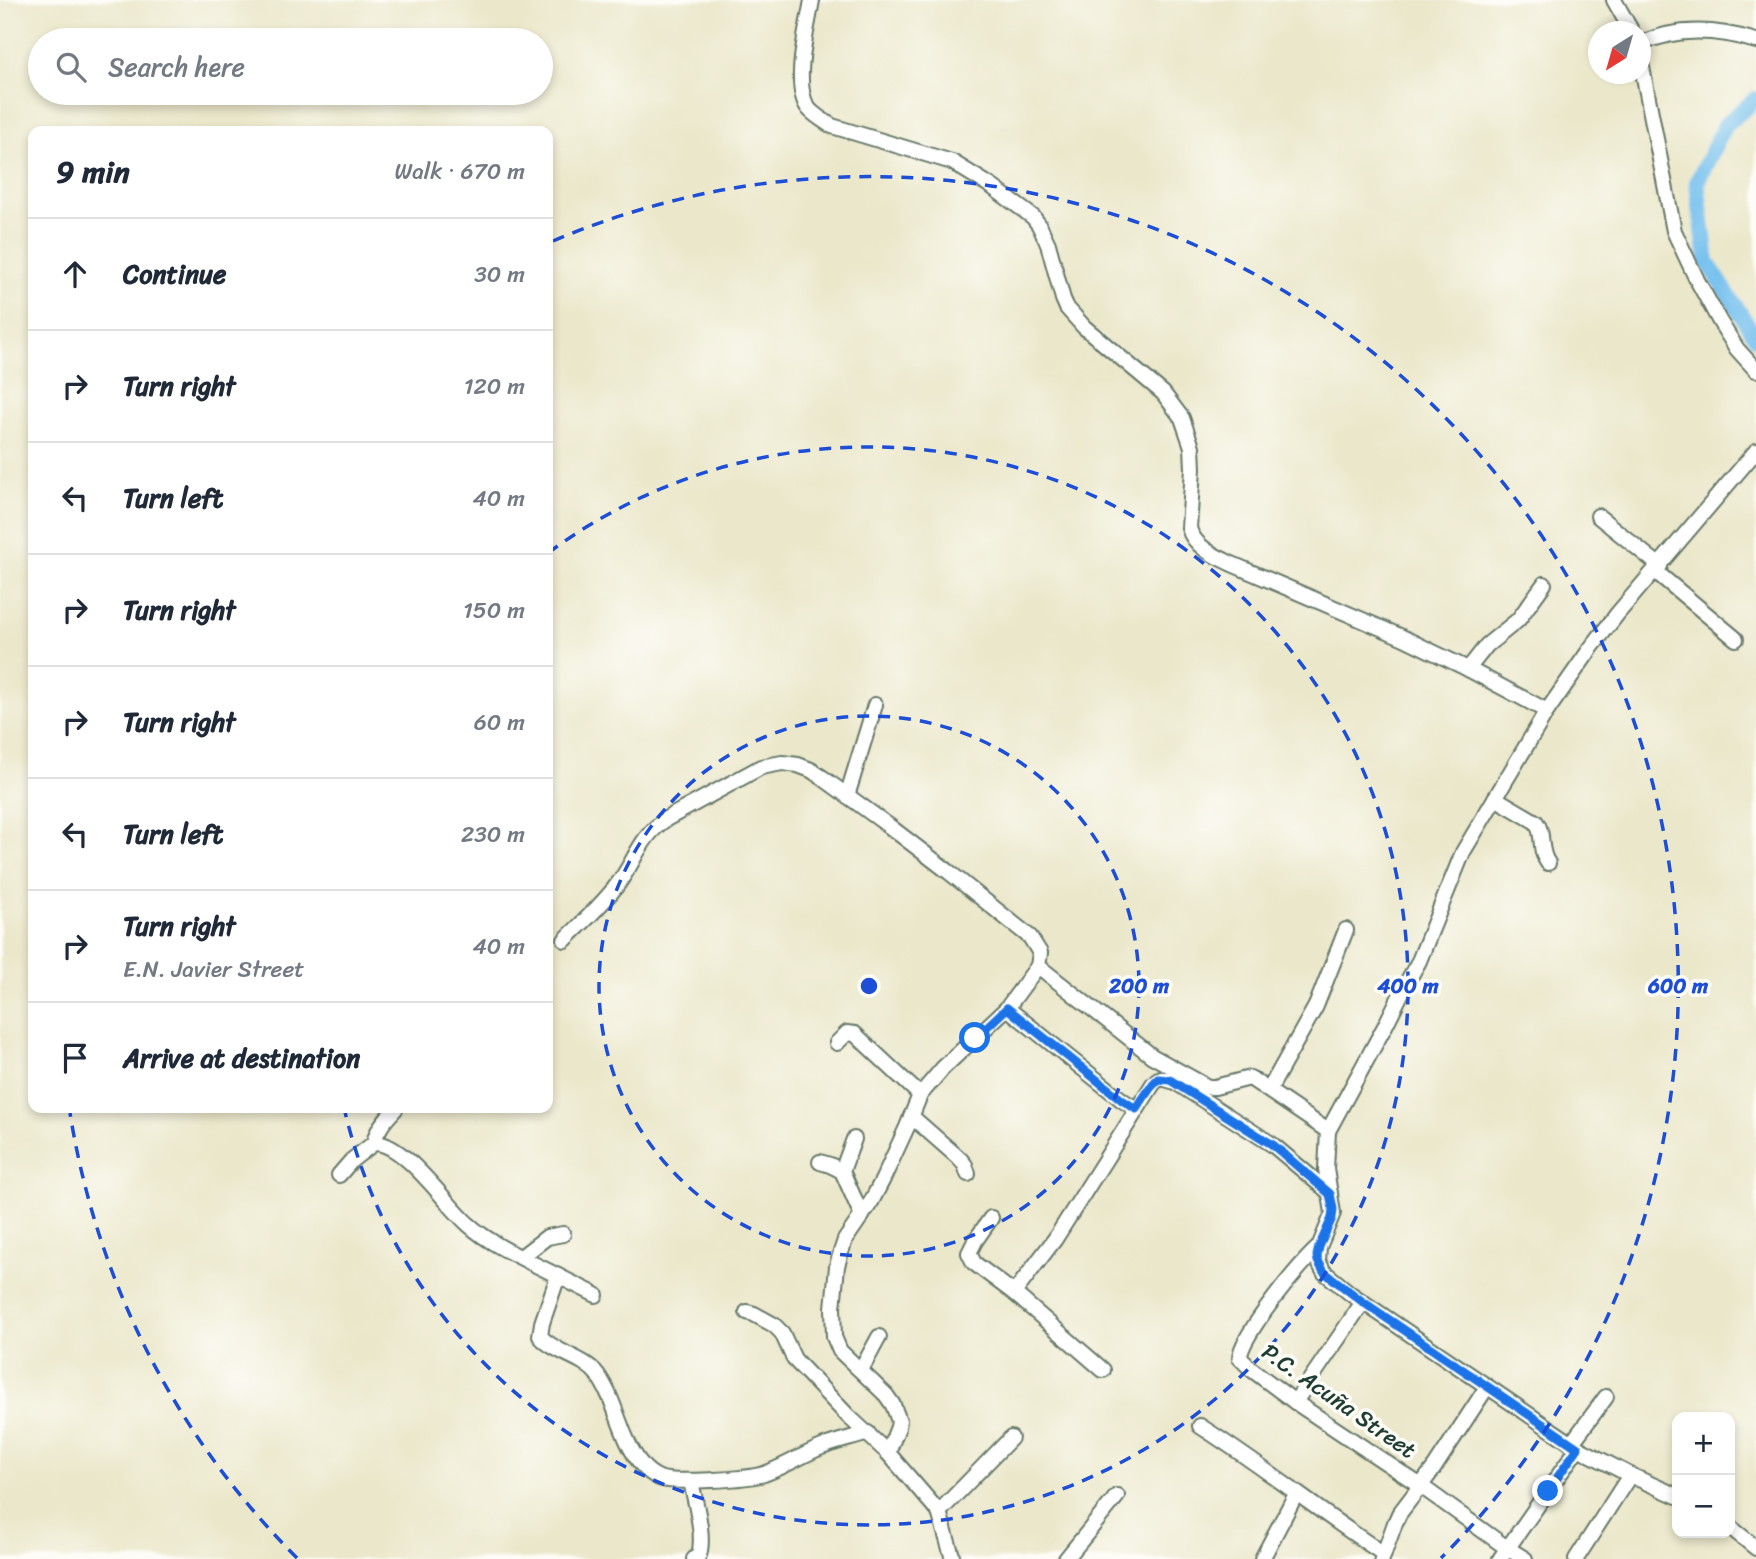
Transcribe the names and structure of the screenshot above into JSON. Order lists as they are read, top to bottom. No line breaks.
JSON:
{"streets":{"street":["P.C. Acuña Street"]},"north":"bottom left","page":{"search":"Search here","heading":["9 min","Walk · 670 m"],"list":[["Continue","30 m"],["Turn right","120 m"],["Turn left","40 m"],["Turn right","150 m"],["Turn right","60 m"],["Turn left","230 m"],["Turn right","E.N. Javier Street","40 m"],"Arrive at destination"],"map_buttons":["+","−"]},"rings":["200 m","400 m","600 m"]}
